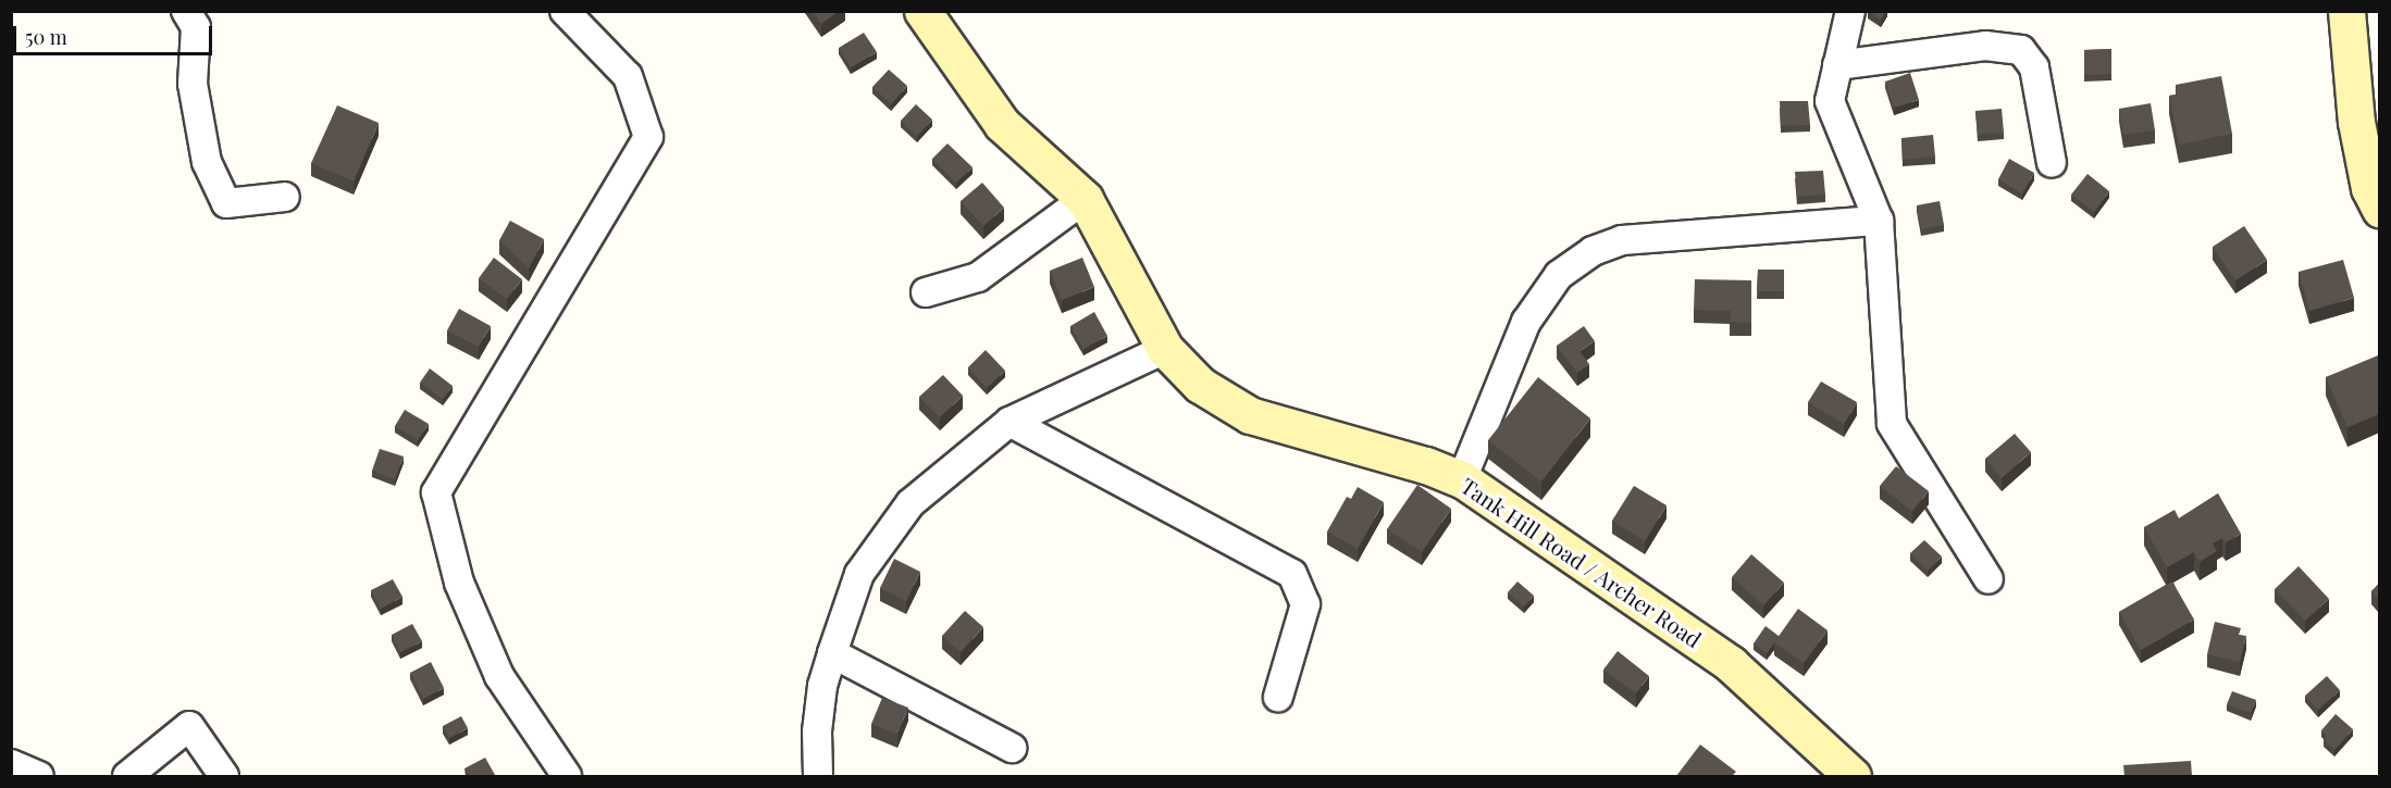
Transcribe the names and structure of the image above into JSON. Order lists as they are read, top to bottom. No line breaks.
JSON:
{"streets":{"street":["Tank Hill Road / Archer Road"]},"scale_bar":"50 m"}
